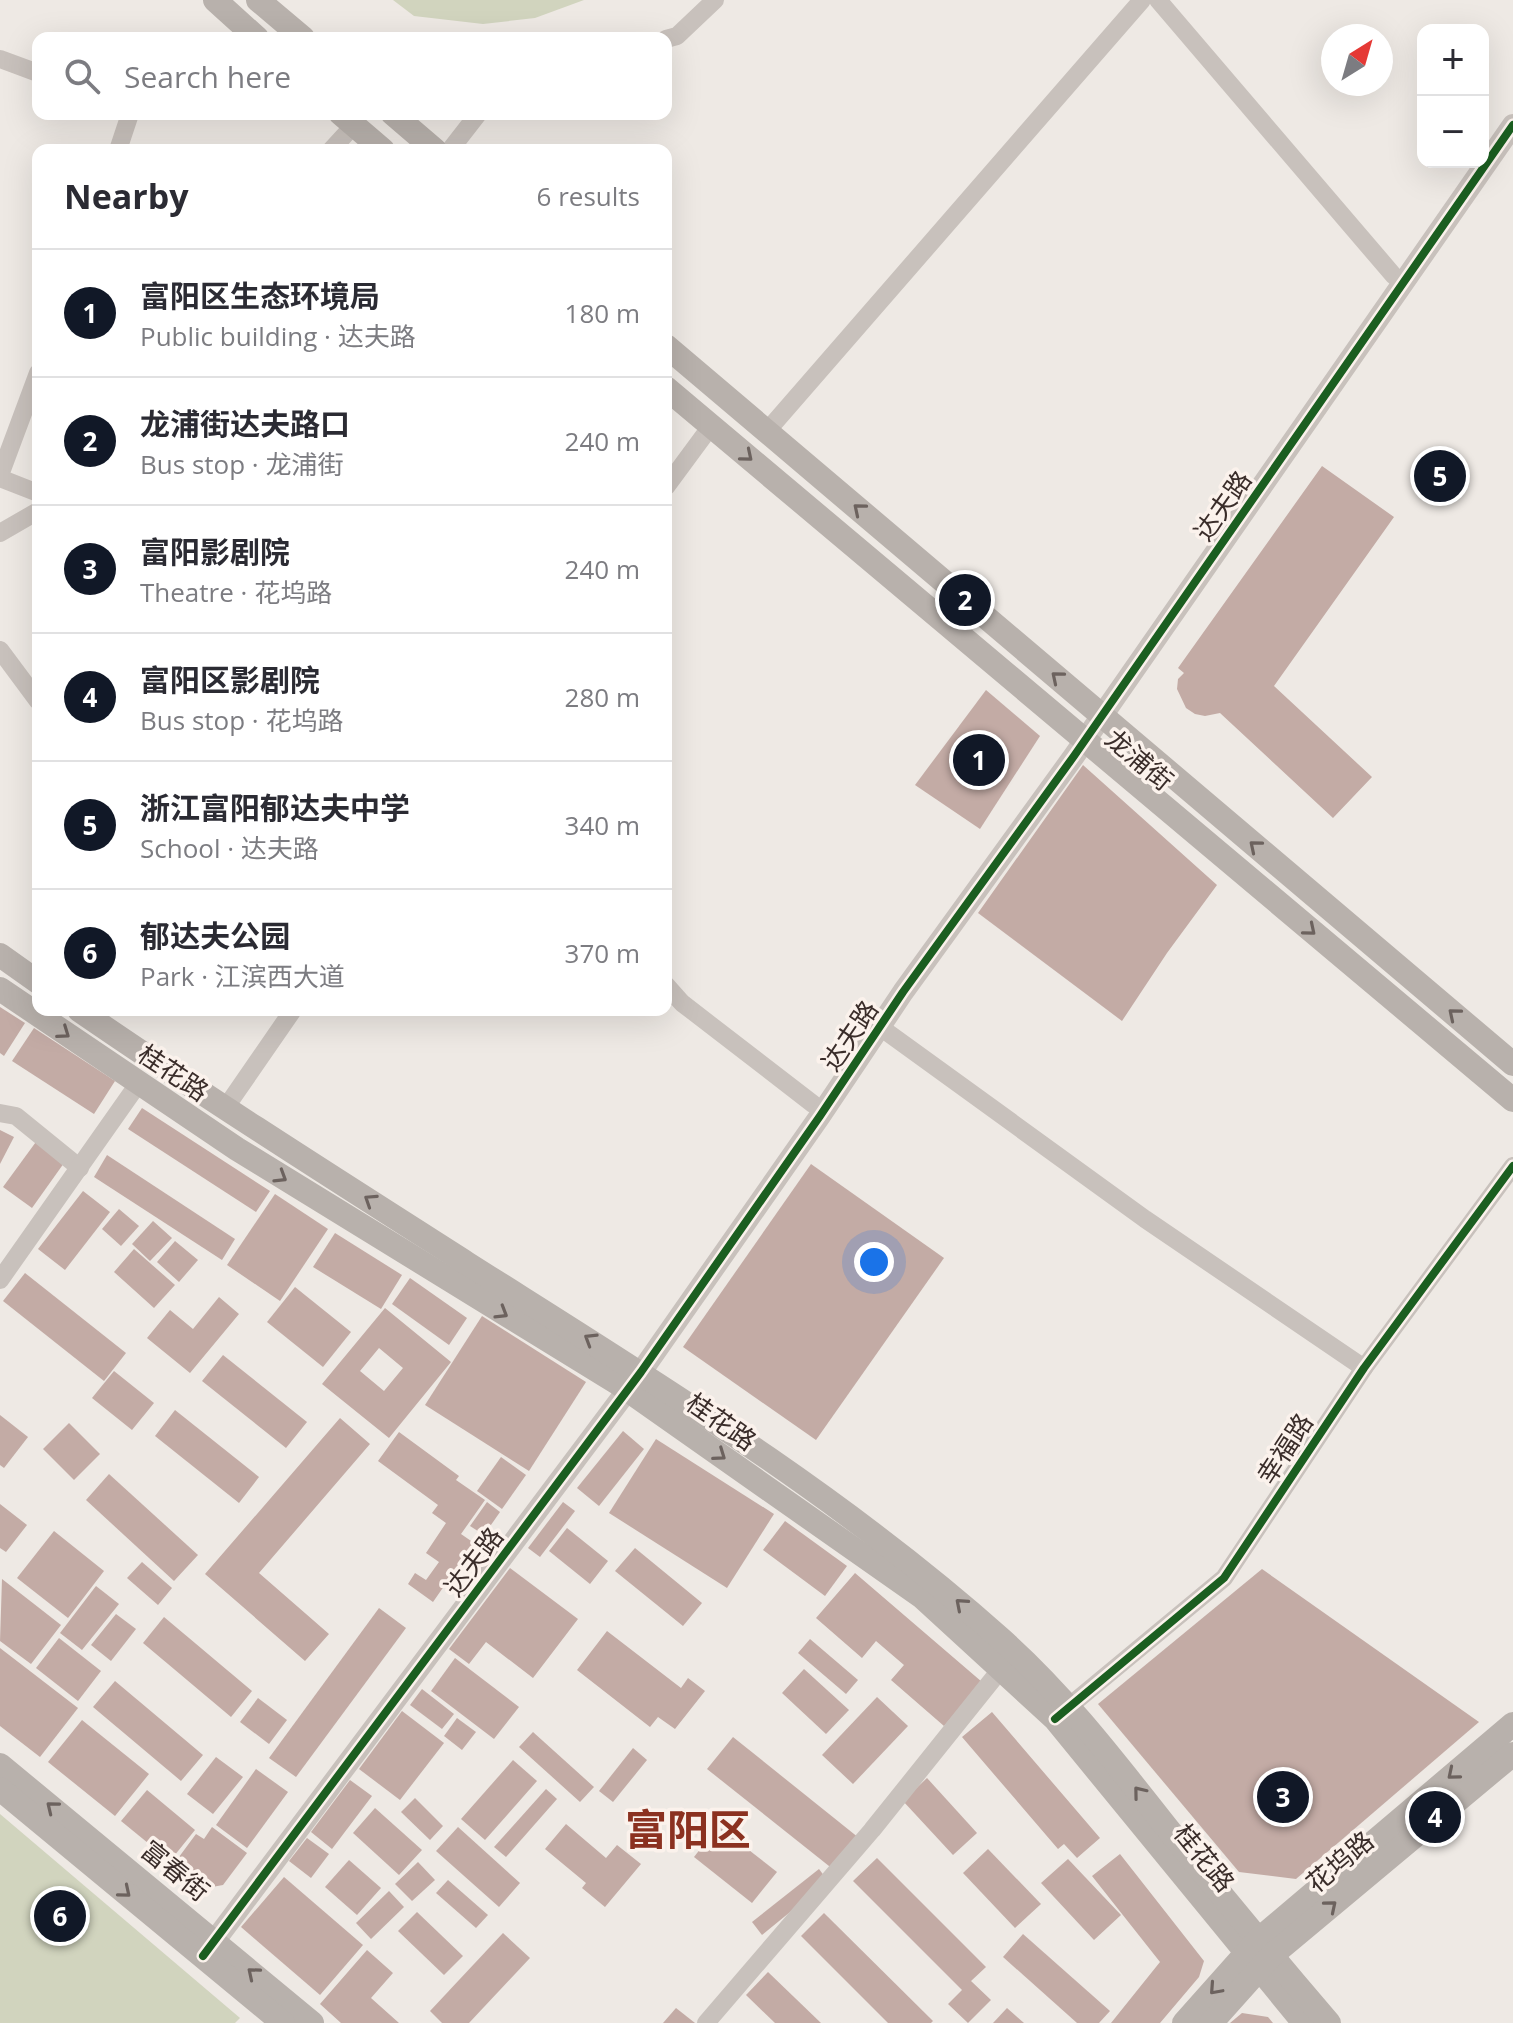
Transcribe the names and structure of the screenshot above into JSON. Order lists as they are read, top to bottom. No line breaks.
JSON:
{"streets":{"main road":["龙浦街","桂花路","花坞路","富春街"],"street":["达夫路","幸福路"]},"crossings":[["达夫路","龙浦街"],["达夫路","桂花路"],["达夫路","富春街"],["桂花路","幸福路"],["桂花路","花坞路"]],"districts":["富阳区"],"north":"top right","page":{"map_buttons":["+","−"],"search":"Search here","heading":["Nearby","6 results"],"list":[{"mark":"1","name":"富阳区生态环境局","note":"Public building · 达夫路","value":"180 m"},{"mark":"2","name":"龙浦街达夫路口","note":"Bus stop · 龙浦街","value":"240 m"},{"mark":"3","name":"富阳影剧院","note":"Theatre · 花坞路","value":"240 m"},{"mark":"4","name":"富阳区影剧院","note":"Bus stop · 花坞路","value":"280 m"},{"mark":"5","name":"浙江富阳郁达夫中学","note":"School · 达夫路","value":"340 m"},{"mark":"6","name":"郁达夫公园","note":"Park · 江滨西大道","value":"370 m"}],"pins":["5","2","1","3","4","6"]}}
